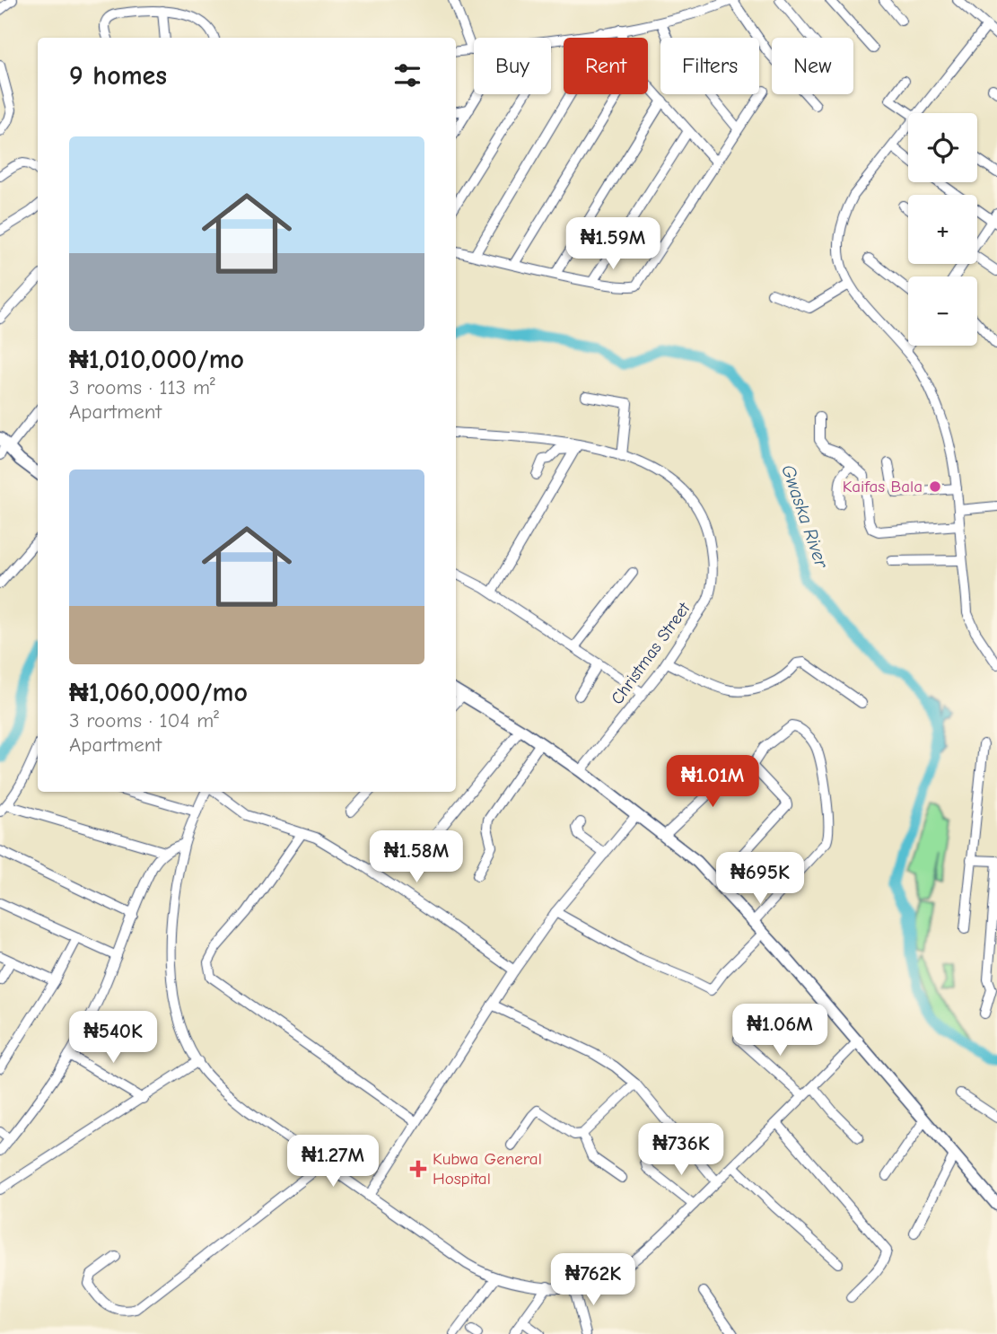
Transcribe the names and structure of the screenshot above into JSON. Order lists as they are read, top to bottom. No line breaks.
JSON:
{"streets":{"street":["Christmas Street"]},"water":["Gwaska River"],"places":{"other":["Kaifas Bala"],"health":["Kubwa General Hospital"]},"page":{"chip":["Buy","Rent","Filters","New"],"heading":"9 homes","map_buttons":["+","−"],"list":[{"name":"₦1,010,000/mo","note":"3 rooms · 113 m² · Apartment"},{"name":"₦1,060,000/mo","note":"3 rooms · 104 m² · Apartment"}],"price":["₦1.59M","₦1.01M","₦1.58M","₦695K","₦1.06M","₦540K","₦736K","₦1.27M","₦762K"]}}
